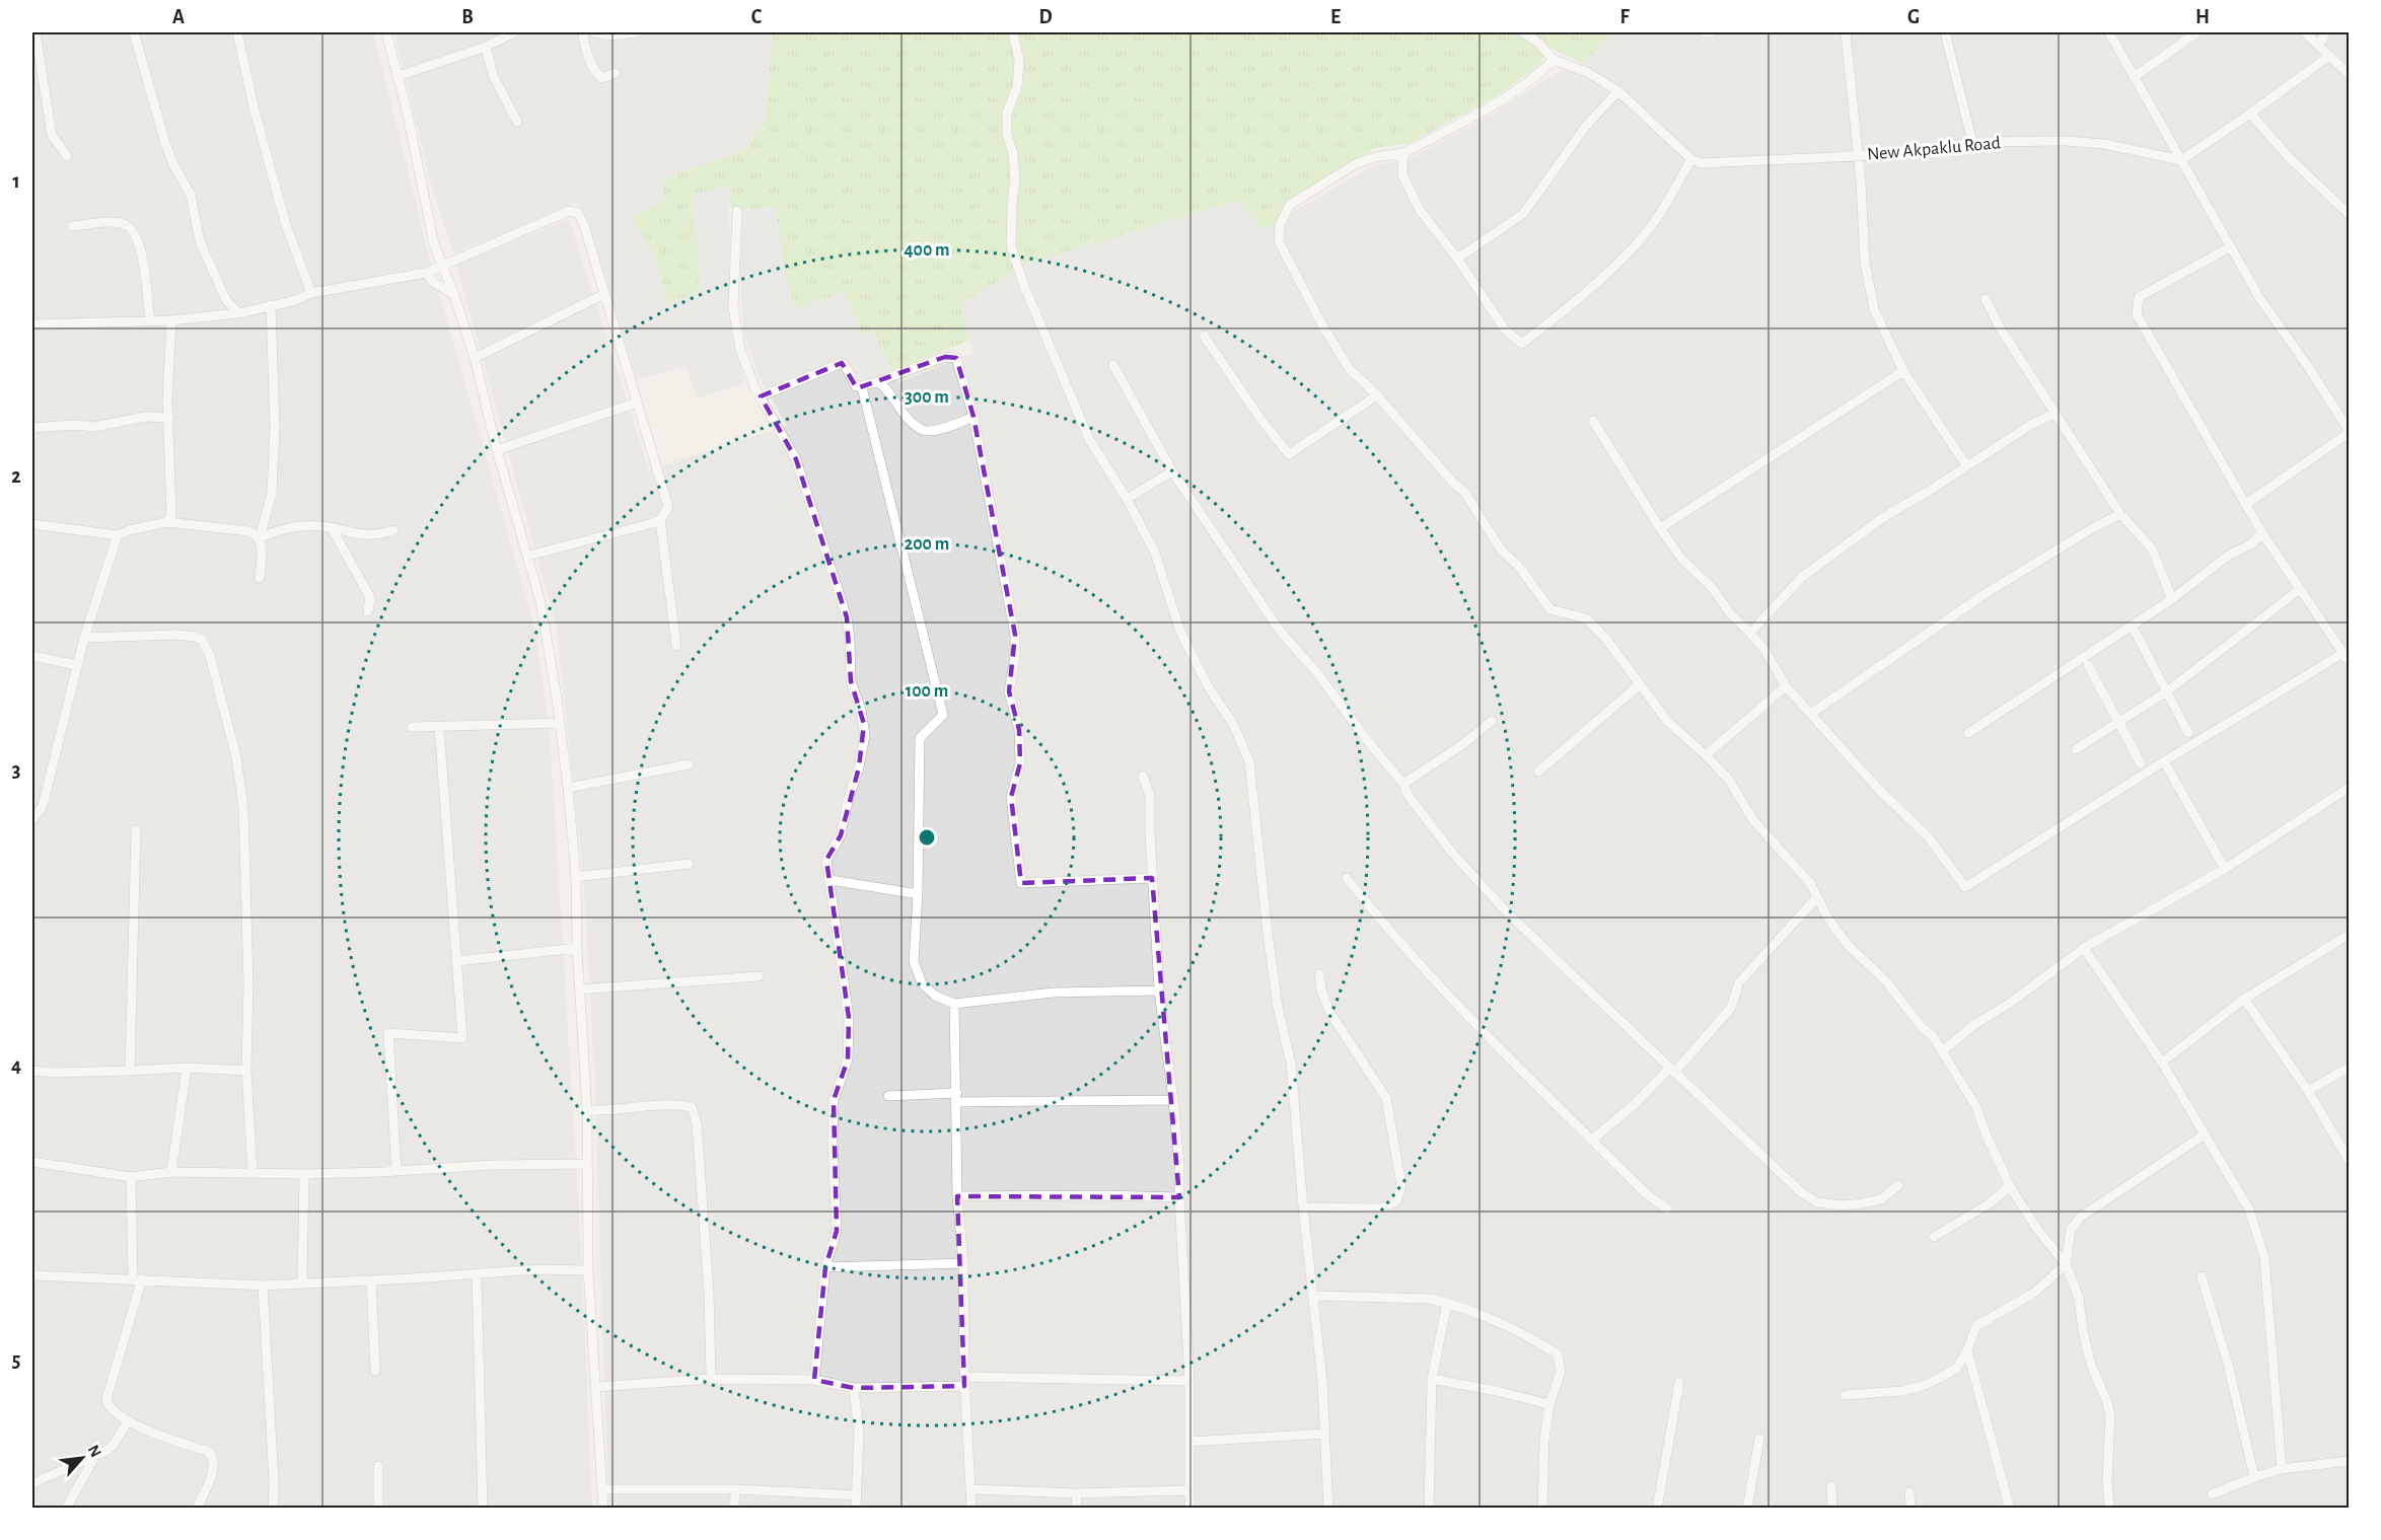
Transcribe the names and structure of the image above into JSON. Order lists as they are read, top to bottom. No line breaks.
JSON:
{"streets":{"street":["New Akpaklu Road"]},"north":"top right","grid":{"columns":["A","B","C","D","E","F","G","H"],"rows":["1","2","3","4","5"]},"rings":["400 m","300 m","200 m","100 m"]}
